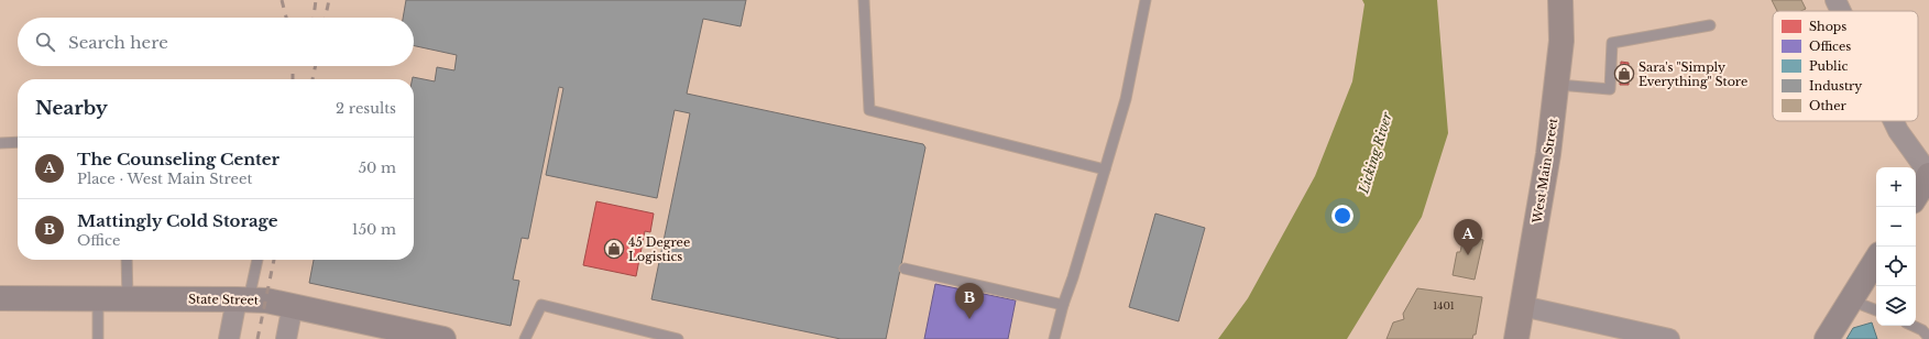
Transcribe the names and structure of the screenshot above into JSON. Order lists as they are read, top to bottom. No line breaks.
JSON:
{"streets":{"main road":["West Main Street","State Street"]},"water":["Licking River"],"places":{"shop":["Sara's \"Simply Everything\" Store","45 Degree Logistics"]},"house_numbers":["1401"],"legend":["Shops","Offices","Public","Industry","Other"],"page":{"search":"Search here","heading":["Nearby","2 results"],"list":[{"mark":"A","name":"The Counseling Center","note":"Place · West Main Street","value":"50 m"},{"mark":"B","name":"Mattingly Cold Storage","note":"Office","value":"150 m"}],"map_buttons":["+","−"],"pins":["A","B"]}}
